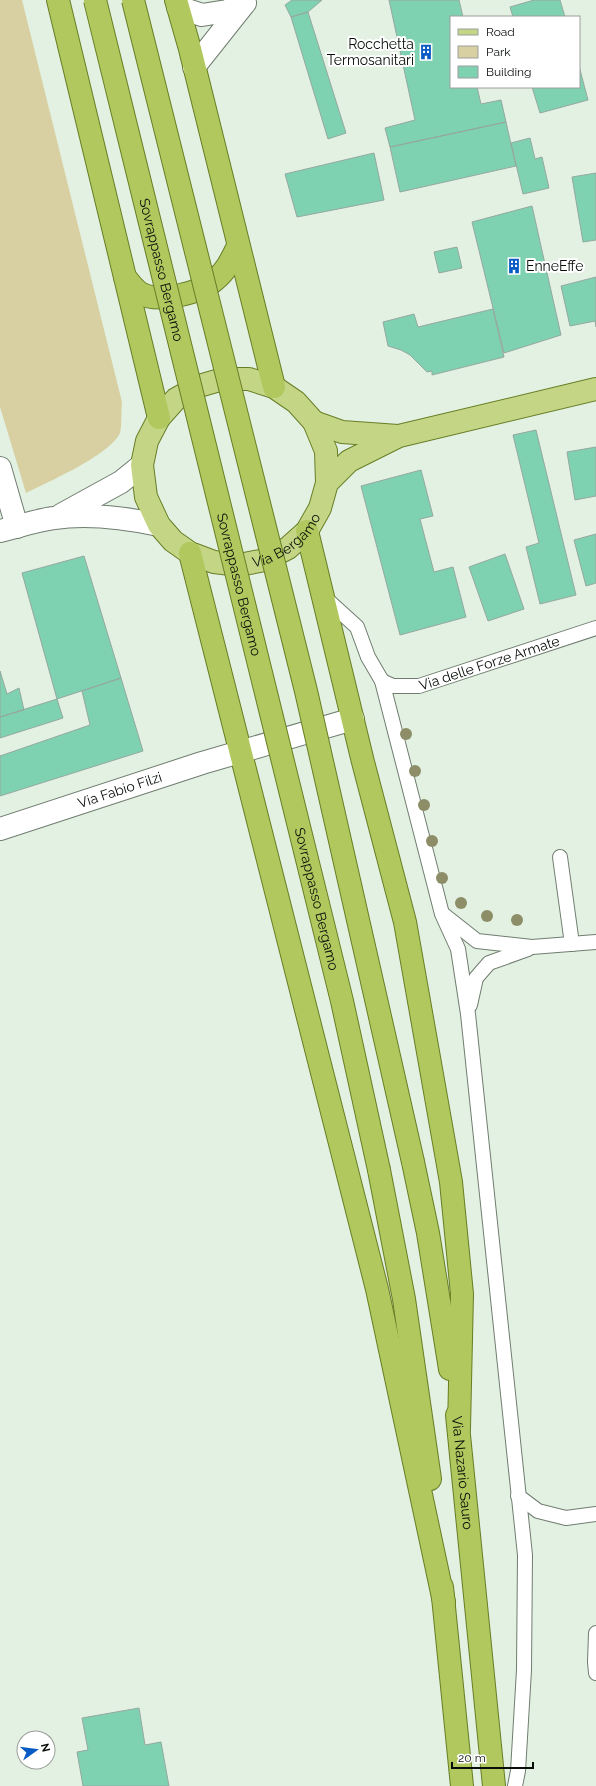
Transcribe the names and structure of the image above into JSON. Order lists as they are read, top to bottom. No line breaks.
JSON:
{"streets":{"highway":["Sovrappasso Bergamo","Via Nazario Sauro"],"main road":["Via Bergamo"],"street":["Via Fabio Filzi"],"lane":["Via delle Forze Armate"]},"places":{"building":["Rocchetta Termosanitari","EnneEffe"]},"legend":["Road","Park","Building"],"scale_bar":"20 m","north":"right"}
